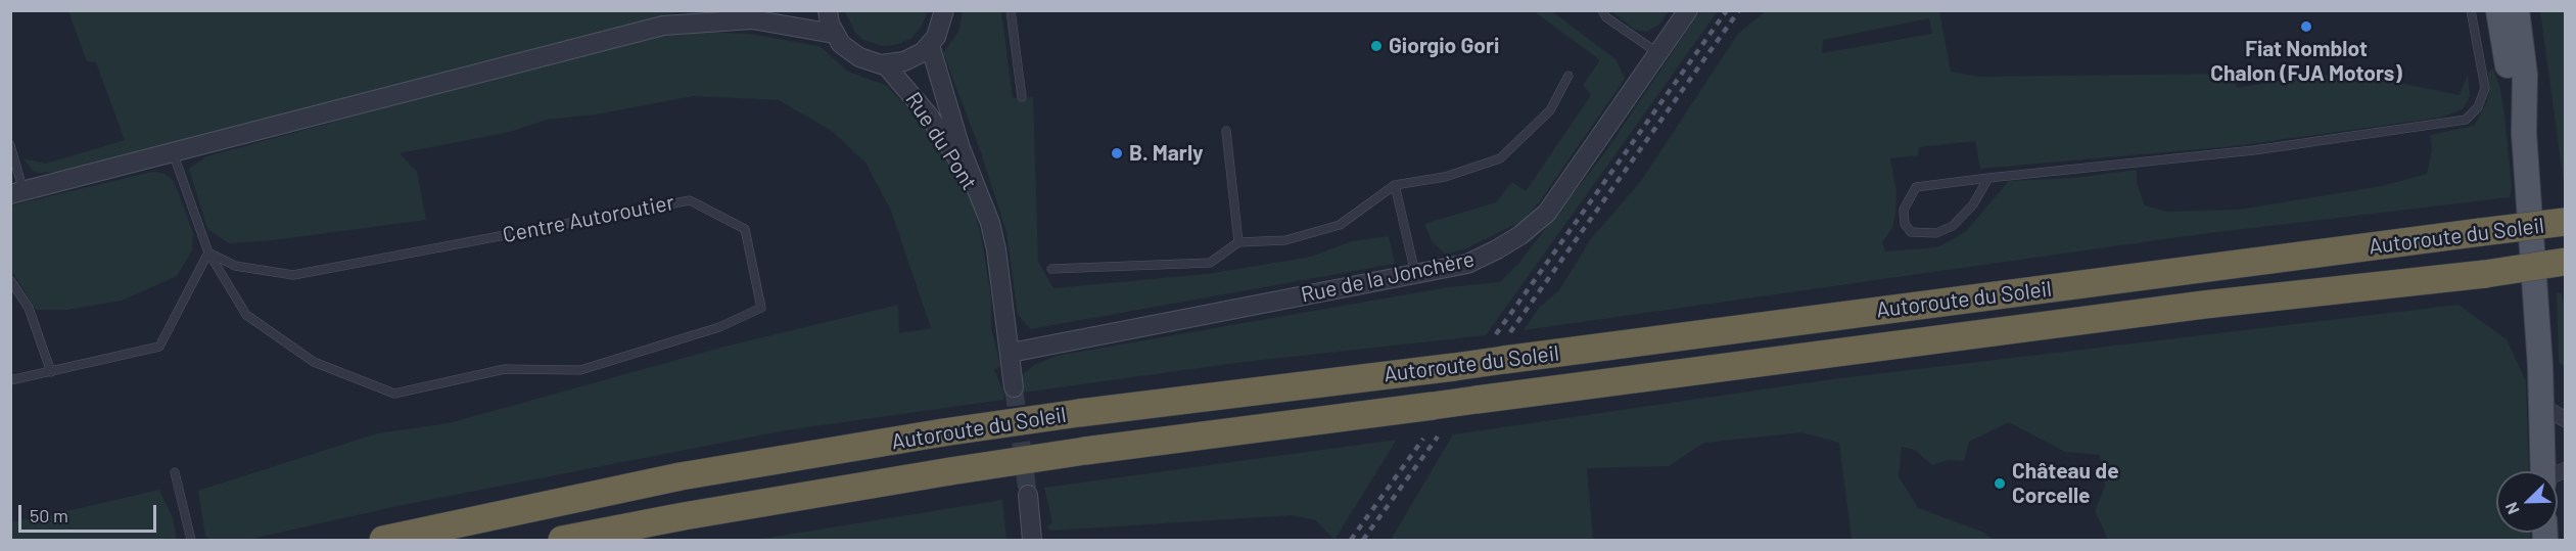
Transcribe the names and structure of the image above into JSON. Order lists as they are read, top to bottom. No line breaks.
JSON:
{"streets":{"highway":["Autoroute du Soleil"],"street":["Rue du Pont","Rue de la Jonchère"],"lane":["Centre Autoroutier"]},"crossings":[["Rue du Pont","Rue de la Jonchère"]],"places":["Fiat Nomblot Chalon (FJA Motors)","Giorgio Gori","B. Marly","Château de Corcelle"],"scale_bar":"50 m","north":"bottom left"}
